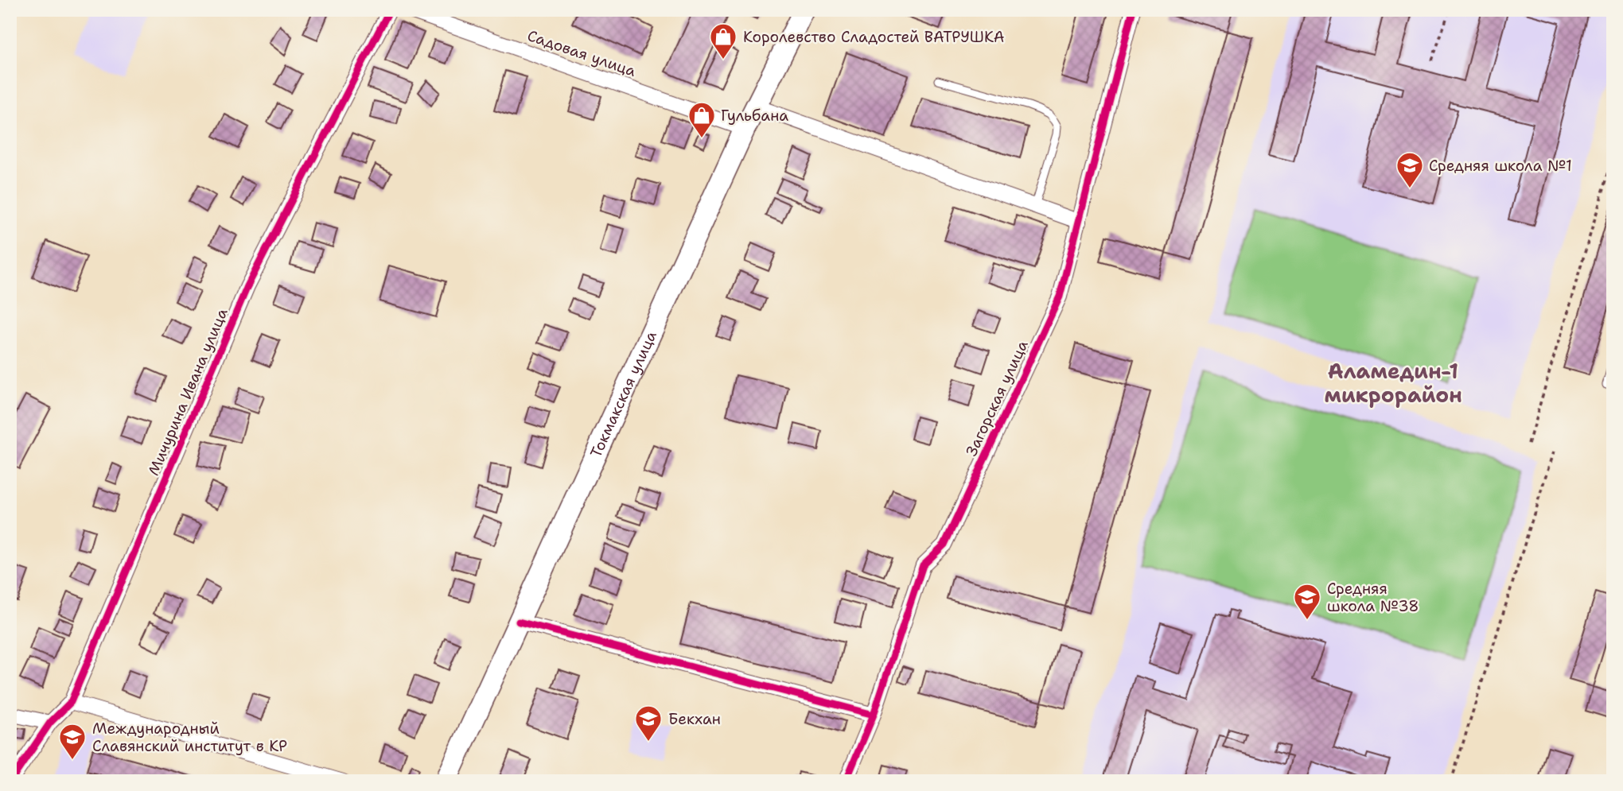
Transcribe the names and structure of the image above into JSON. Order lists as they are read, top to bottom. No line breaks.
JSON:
{"streets":{"main road":["Токмакская улица"],"street":["Садовая улица","Мичурина Ивана улица","Загорская улица"]},"crossings":[["Садовая улица","Токмакская улица"]],"districts":["Аламедин-1 микрорайон"],"places":{"shop":["Королевство Сладостей ВАТРУШКА","Гульбана"],"school or university":["Средняя школа №1","Средняя школа №38","Бекхан","Международный Славянский институт в КР"]}}
